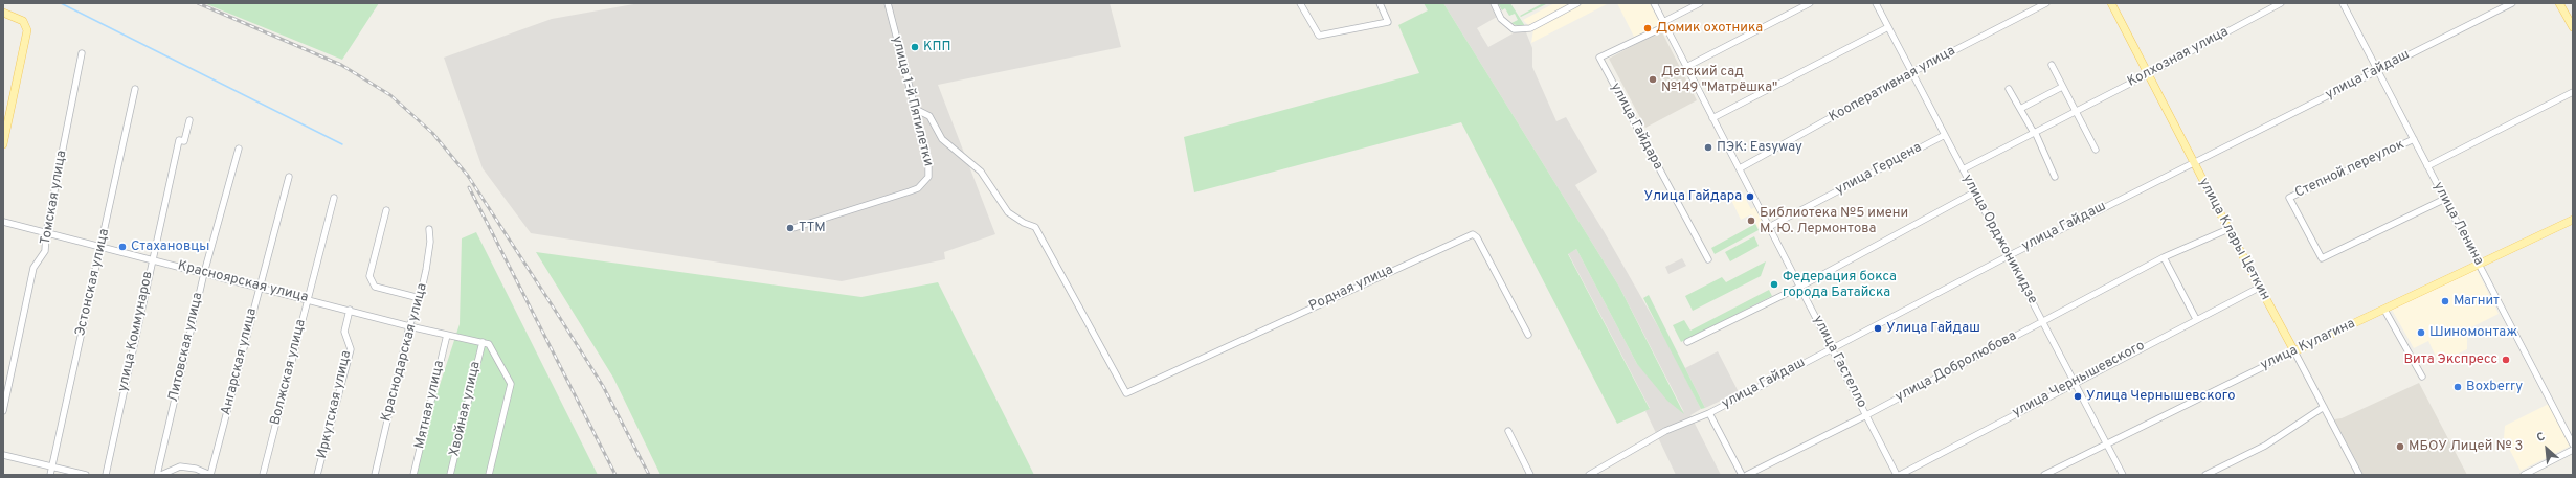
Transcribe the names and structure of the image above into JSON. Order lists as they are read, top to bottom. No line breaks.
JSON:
{"streets":{"main road":["улица Клары Цеткин","улица Кулагина"],"street":["Колхозная улица","улица Гайдаш","Кооперативная улица","улица 1-й Пятилетки","улица Гайдара","улица Герцена","Степной переулок","Томская улица","улица Ленина","улица Орджоникидзе","Эстонская улица","Красноярская улица","Родная улица","улица Коммунаров","Литовская улица","Краснодарская улица","Ангарская улица","улица Гастелло","улица Добролюбова","Волжская улица","улица Чернышевского","Иркутская улица","Мятная улица","Хвойная улица"]},"crossings":[["Колхозная улица","улица Орджоникидзе"],["Колхозная улица","улица Клары Цеткин"],["улица Гайдаш","улица Ленина"],["улица Гайдаш","улица Орджоникидзе"],["улица Гайдаш","улица Клары Цеткин"],["улица Гайдаш","улица Гастелло"],["Кооперативная улица","улица Орджоникидзе"],["Кооперативная улица","улица Гастелло"],["улица 1-й Пятилетки","Родная улица"],["улица Гайдара","улица Гастелло"],["улица Герцена","улица Орджоникидзе"],["улица Герцена","улица Гастелло"],["Степной переулок","улица Ленина"],["Томская улица","Красноярская улица"],["улица Ленина","улица Кулагина"],["улица Орджоникидзе","улица Кулагина"],["улица Орджоникидзе","улица Добролюбова"],["улица Орджоникидзе","улица Чернышевского"],["улица Клары Цеткин","улица Кулагина"],["улица Клары Цеткин","улица Добролюбова"],["улица Клары Цеткин","улица Чернышевского"],["Эстонская улица","Красноярская улица"],["Красноярская улица","улица Коммунаров"],["Красноярская улица","Литовская улица"],["Красноярская улица","Краснодарская улица"],["Красноярская улица","Ангарская улица"],["Красноярская улица","Волжская улица"],["Красноярская улица","Иркутская улица"],["Красноярская улица","Мятная улица"],["Красноярская улица","Хвойная улица"],["улица Гастелло","улица Добролюбова"],["улица Гастелло","улица Чернышевского"]],"places":["Домик охотника","КПП","Детский сад №149 \"Матрёшка\"","ПЭК: Easyway","Улица Гайдара","Библиотека №5 имени М. Ю. Лермонтова","ТТМ","Стахановцы","Федерация бокса города Батайска","Магнит","Улица Гайдаш","Шиномонтаж","Вита Экспресс","Boxberry","Улица Чернышевского","МБОУ Лицей № 3"],"north":"top left"}
